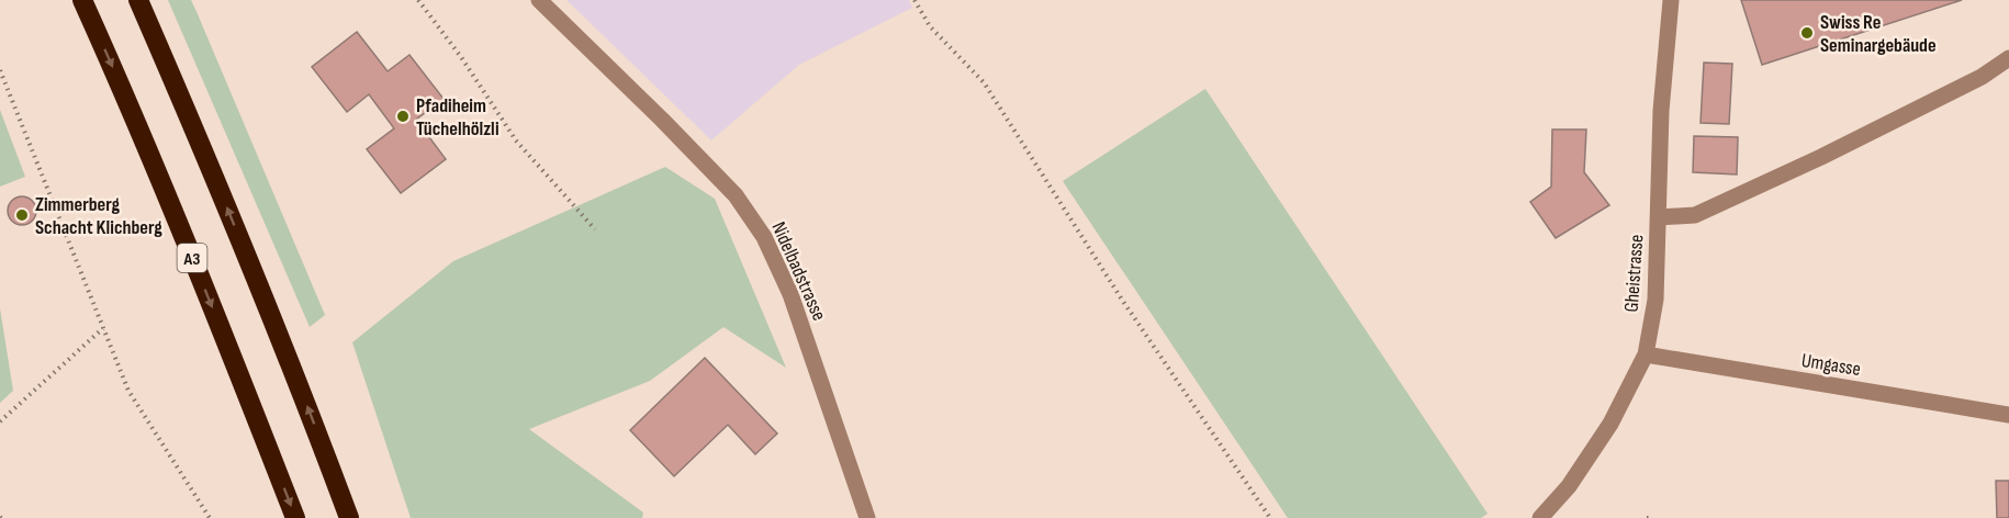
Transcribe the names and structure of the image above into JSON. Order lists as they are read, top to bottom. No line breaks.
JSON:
{"streets":{"highway":["A3"],"street":["Nidelbadstrasse","Gheistrasse","Umgasse"]},"crossings":[["Gheistrasse","Umgasse"]],"places":["Swiss Re Seminargebäude","Pfadiheim Tüchelhölzli","Zimmerberg Schacht Klichberg"]}
